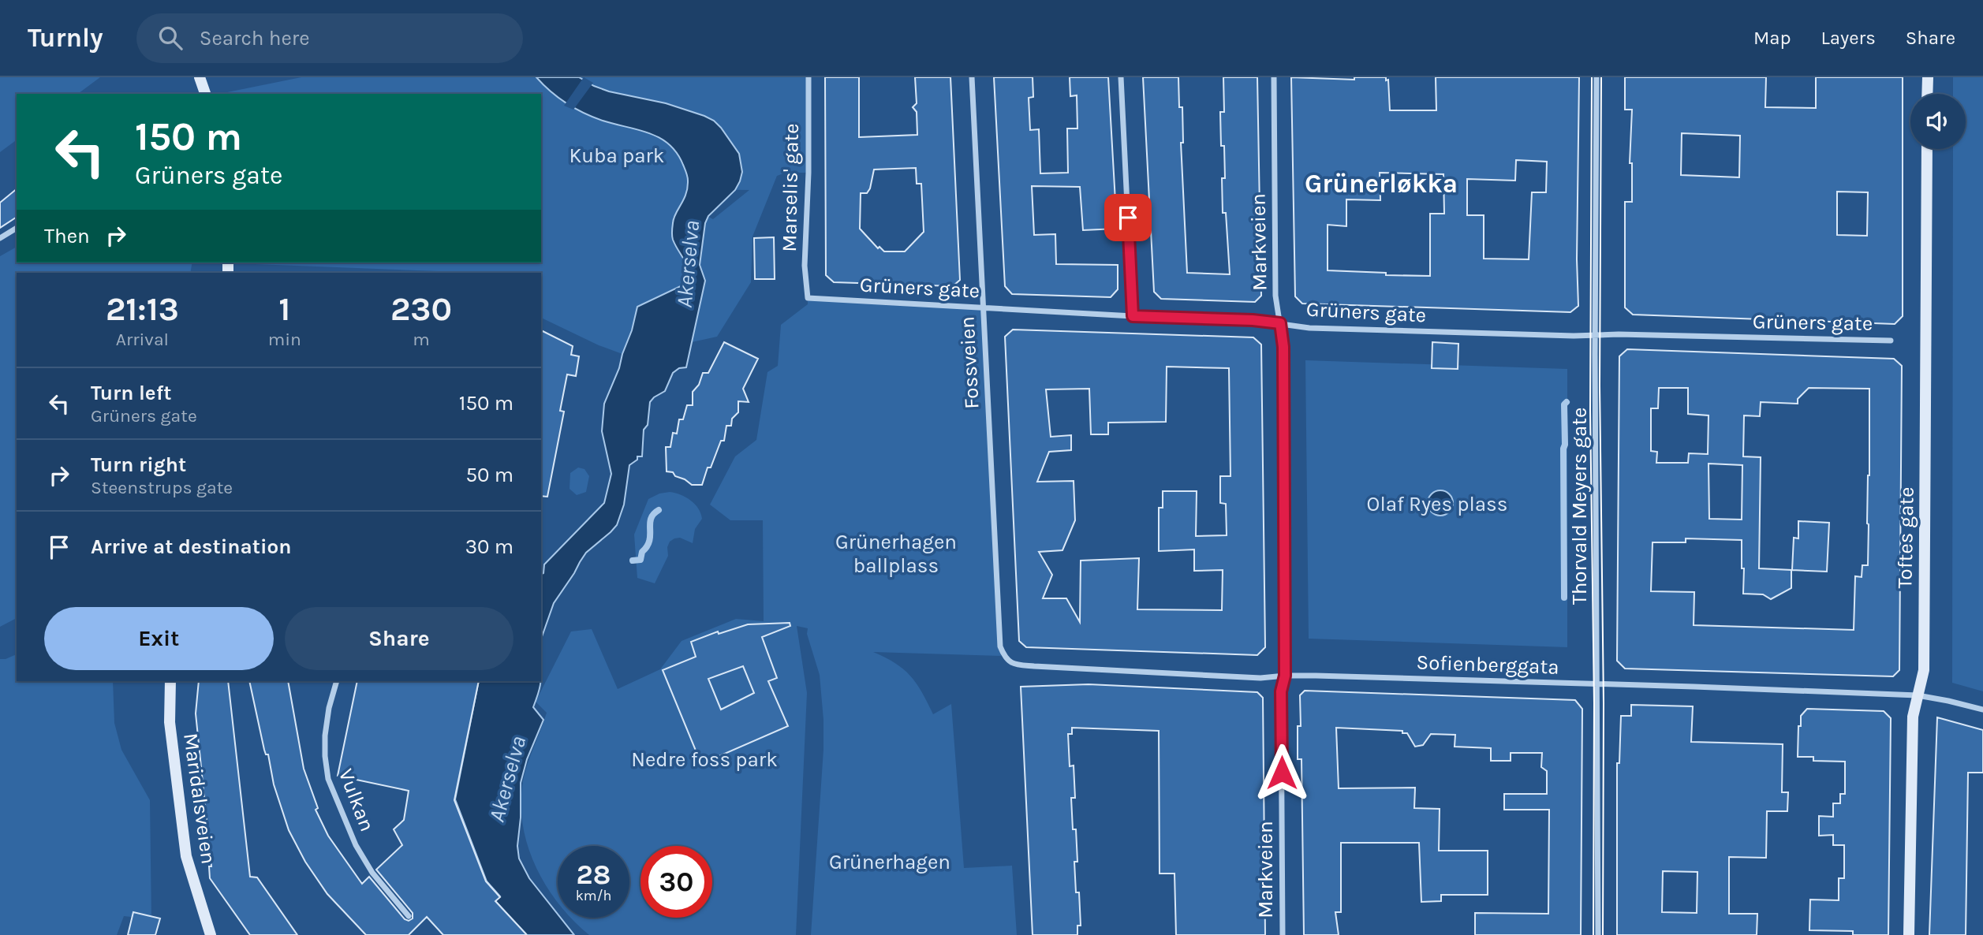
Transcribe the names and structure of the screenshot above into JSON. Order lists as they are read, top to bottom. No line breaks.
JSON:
{"streets":{"main road":["Toftes gate","Maridalsveien"],"street":["Marselis' gate","Markveien","Grüners gate","Fossveien","Thorvald Meyers gate","Sofienberggata","Vulkan"]},"crossings":[["Marselis' gate","Grüners gate"],["Markveien","Grüners gate"],["Markveien","Sofienberggata"],["Grüners gate","Fossveien"],["Grüners gate","Thorvald Meyers gate"],["Fossveien","Sofienberggata"],["Thorvald Meyers gate","Sofienberggata"],["Toftes gate","Sofienberggata"]],"districts":["Grünerløkka"],"water":["Akerselva"],"parks":["Kuba park","Olaf Ryes plass","Grünerhagen ballplass","Nedre foss park","Grünerhagen"],"page":{"header":"Turnly","search":"Search here","nav":["Map","Layers","Share"],"turn":["150 m","Grüners gate"],"then":"Then","eta":["21:13","Arrival","1","min","230","m"],"list":[{"name":"Turn left","note":"Grüners gate","value":"150 m"},{"name":"Turn right","note":"Steenstrups gate","value":"50 m"},{"name":"Arrive at destination","value":"30 m"}],"buttons":["Exit","Share"],"speed":"28 km/h","limit":"30"}}
